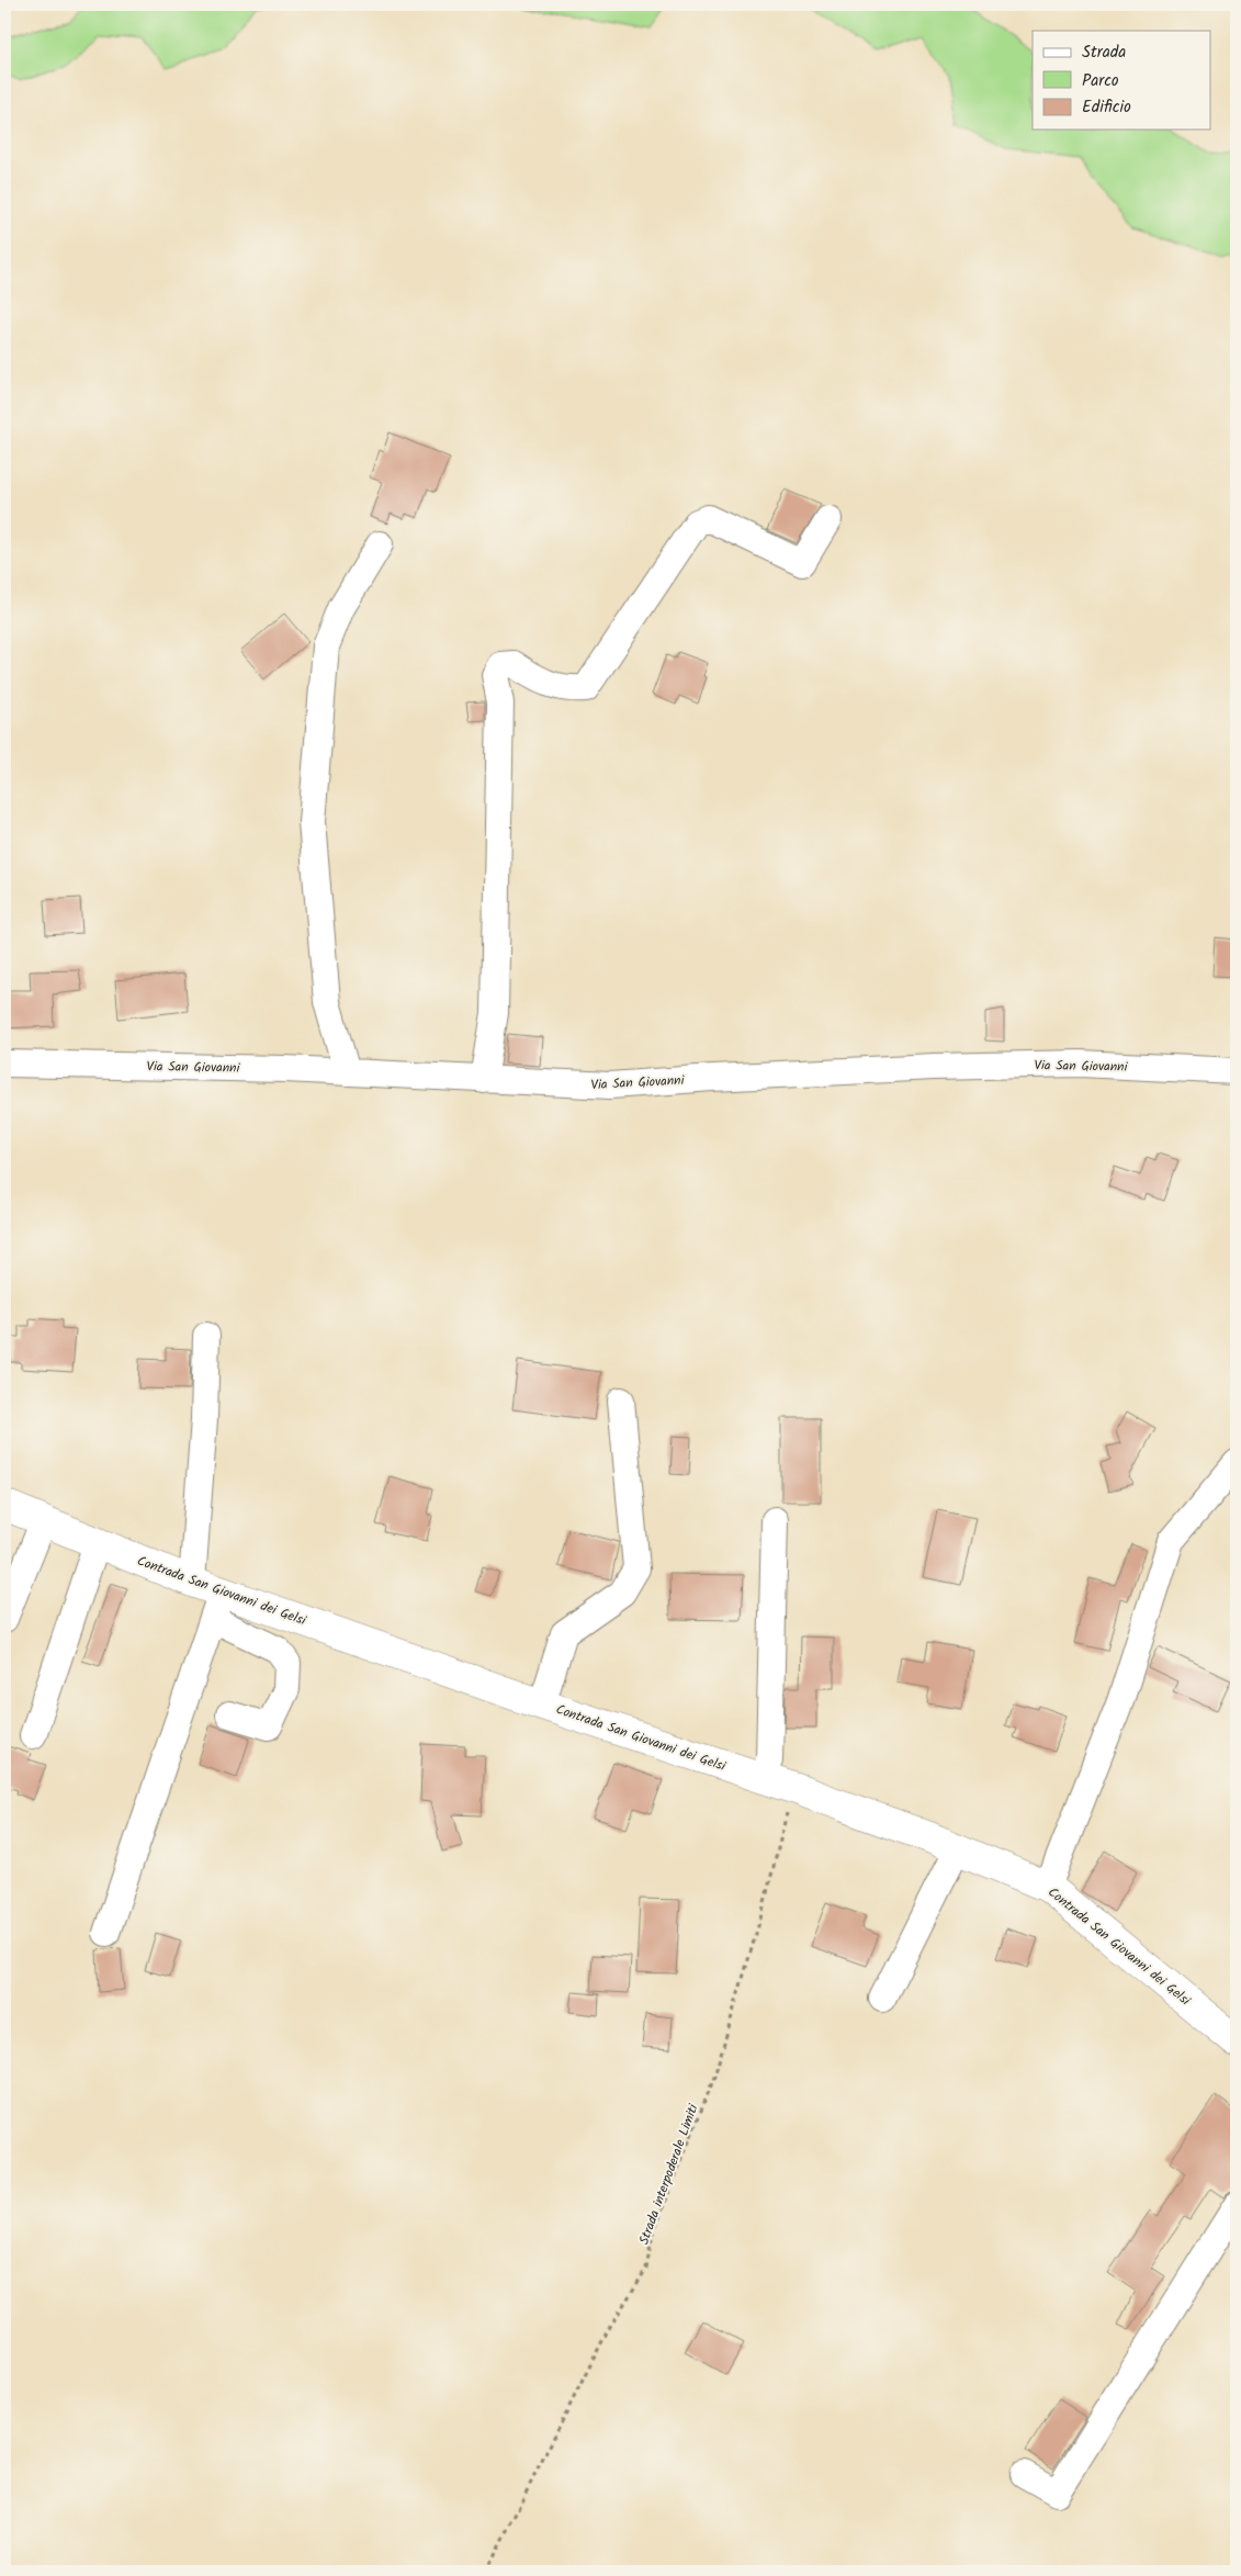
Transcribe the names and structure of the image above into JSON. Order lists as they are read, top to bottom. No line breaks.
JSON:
{"streets":{"main road":["Contrada San Giovanni dei Gelsi"],"street":["Via San Giovanni"],"path":["Strada interpoderale Limiti"]},"crossings":[["Contrada San Giovanni dei Gelsi","Strada interpoderale Limiti"]],"legend":["Strada","Parco","Edificio"]}
